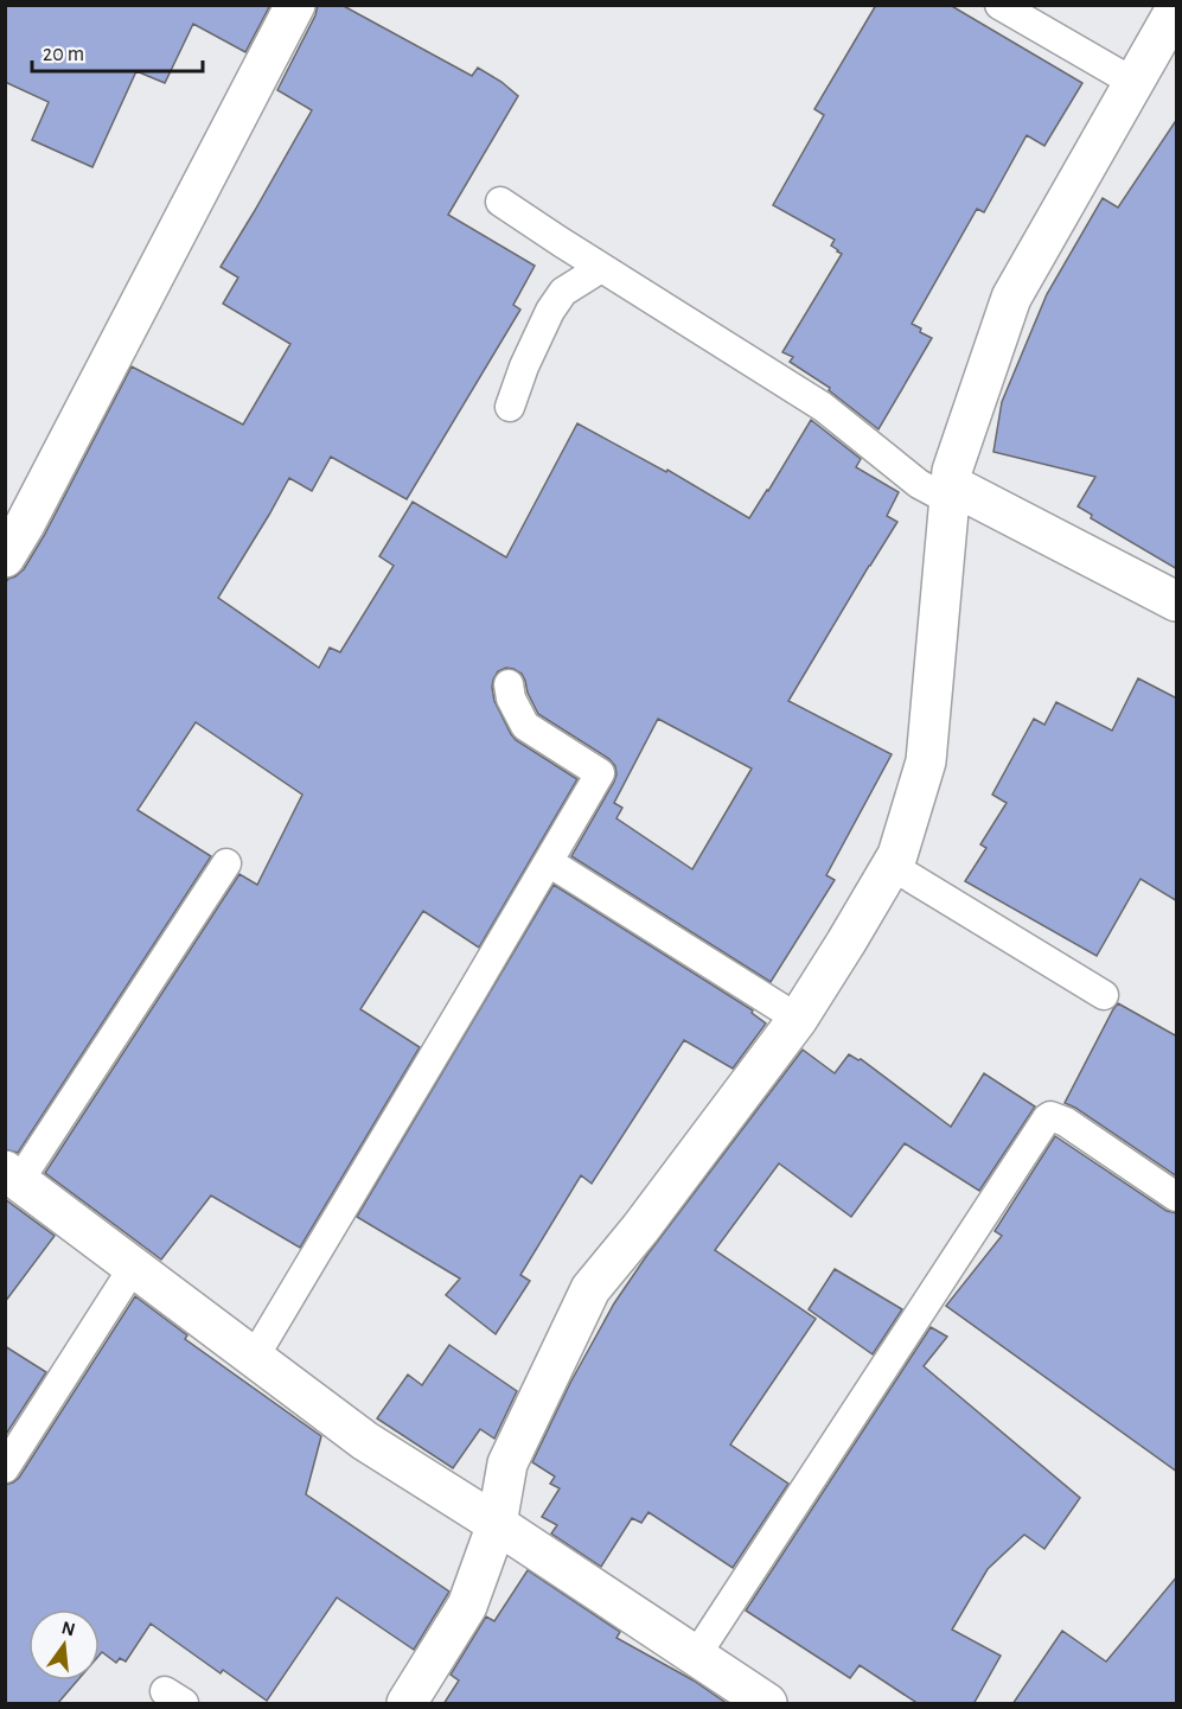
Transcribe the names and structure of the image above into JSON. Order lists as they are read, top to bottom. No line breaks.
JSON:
{"scale_bar":"20 m","north":"top"}
